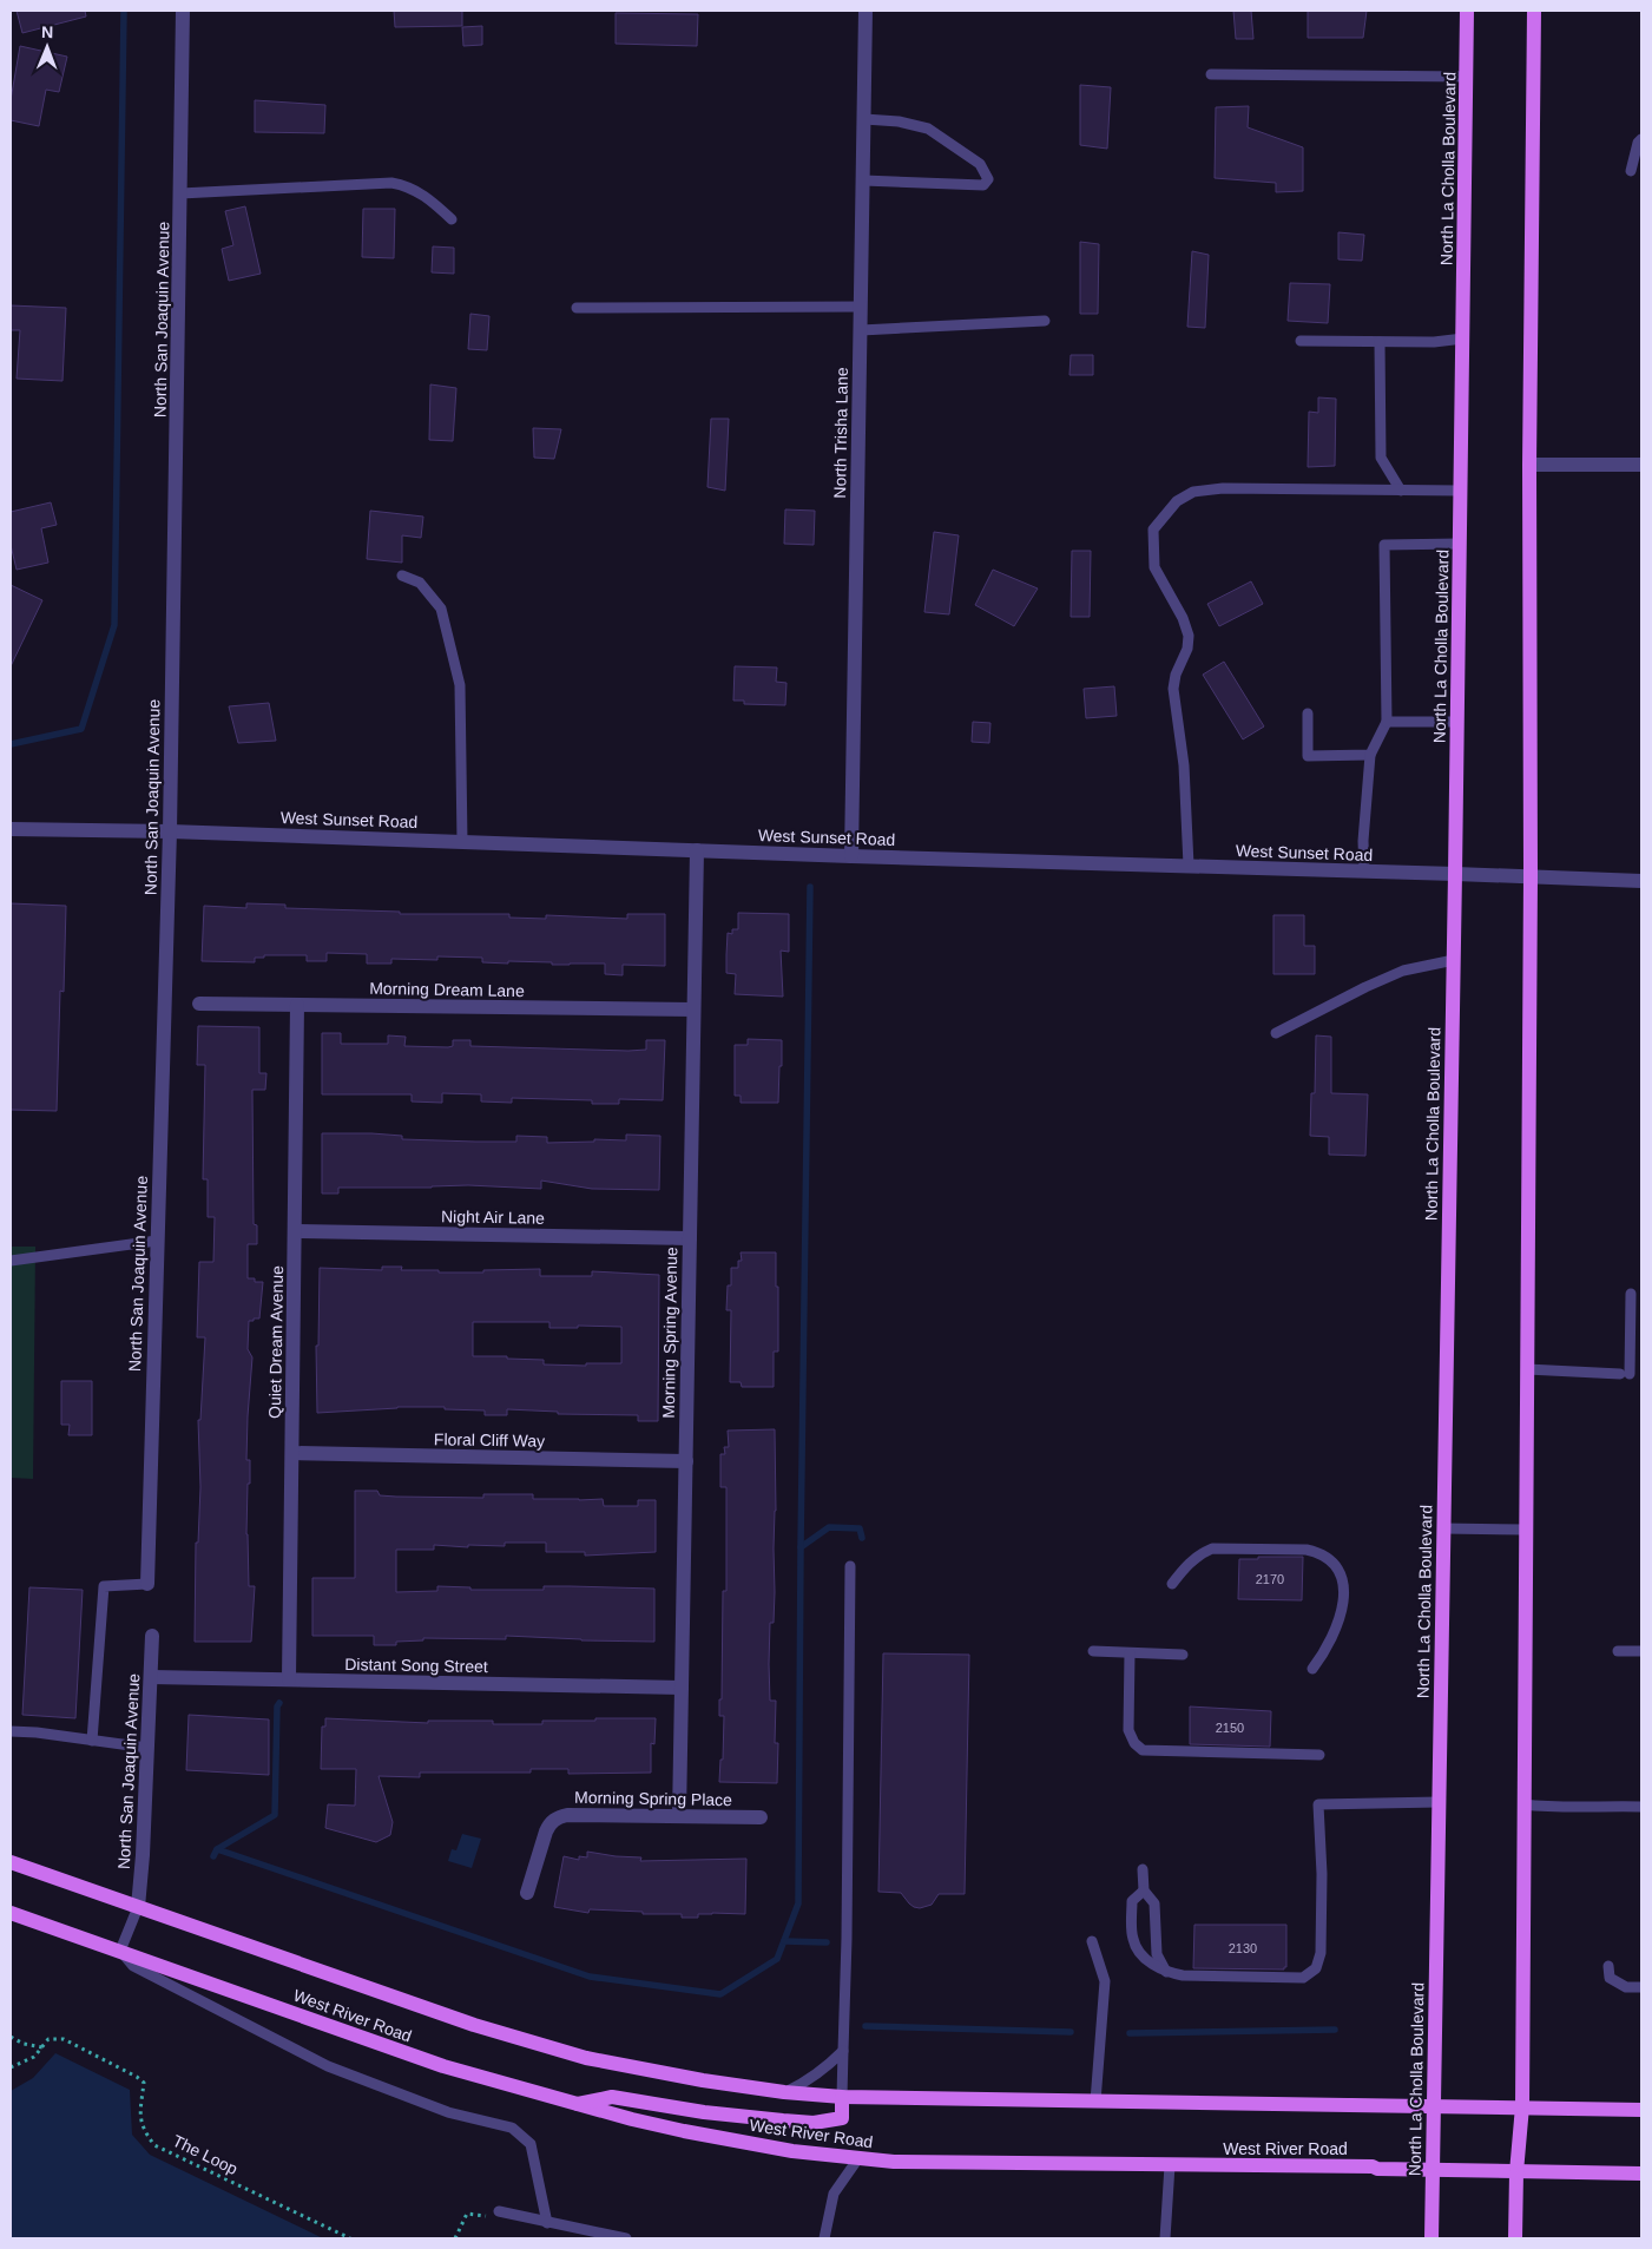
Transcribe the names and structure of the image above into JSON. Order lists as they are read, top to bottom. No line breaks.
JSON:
{"streets":{"main road":["North La Cholla Boulevard","West River Road"],"street":["North San Joaquin Avenue","North Trisha Lane","West Sunset Road","Morning Dream Lane","Night Air Lane","Morning Spring Avenue","Quiet Dream Avenue","Floral Cliff Way","Distant Song Street","Morning Spring Place"],"path":["The Loop"]},"crossings":[["North La Cholla Boulevard","West Sunset Road"],["North La Cholla Boulevard","West River Road"],["North San Joaquin Avenue","West Sunset Road"],["North San Joaquin Avenue","Distant Song Street"],["North San Joaquin Avenue","West River Road"],["North Trisha Lane","West Sunset Road"],["West Sunset Road","Morning Spring Avenue"],["Morning Dream Lane","Morning Spring Avenue"],["Morning Dream Lane","Quiet Dream Avenue"],["Night Air Lane","Morning Spring Avenue"],["Night Air Lane","Quiet Dream Avenue"],["Morning Spring Avenue","Floral Cliff Way"],["Morning Spring Avenue","Distant Song Street"],["Morning Spring Avenue","Morning Spring Place"],["Quiet Dream Avenue","Floral Cliff Way"],["Quiet Dream Avenue","Distant Song Street"]],"house_numbers":["2170","2150","2130"],"north":"top"}
